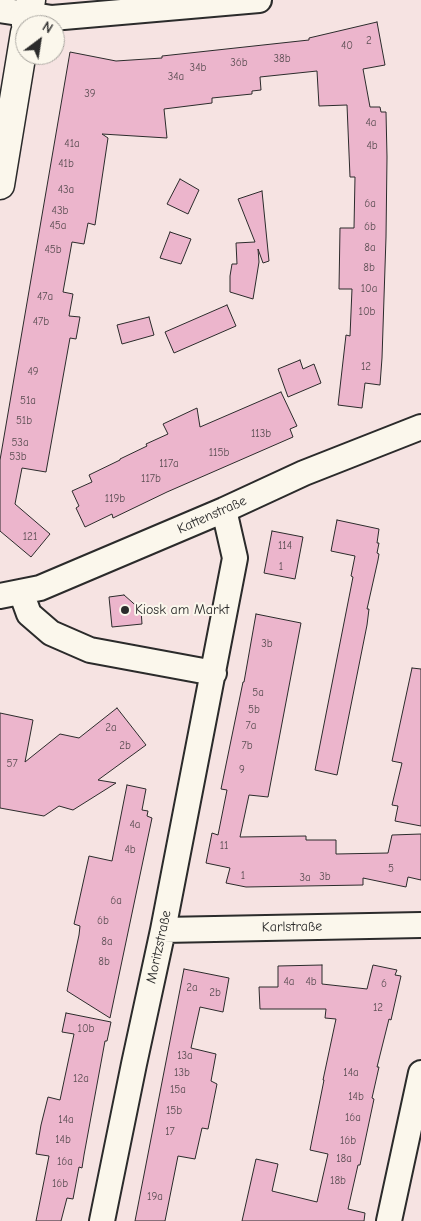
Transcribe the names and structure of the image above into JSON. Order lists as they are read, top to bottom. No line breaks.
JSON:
{"streets":{"street":["Kattenstraße","Karlstraße","Moritzstraße"]},"crossings":[["Kattenstraße","Moritzstraße"],["Karlstraße","Moritzstraße"]],"places":["Kiosk am Markt"],"house_numbers":["2","40","38b","36b","34b","34a","39","4a","41a","4b","41b","43a","6a","43b","45a","6b","8a","45b","8b","10a","47a","10b","47b","12","49","51a","51b","113b","53a","115b","53b","117a","117b","119b","121","114","1","3b","5a","5b","7a","2a","2b","7b","57","9","4a","11","4b","5","1","3b","3a","6a","6b","8a","8b","4a","4b","6","2a","2b","12","10b","13a","13b","14a","12a","15a","14b","15b","16a","14a","17","14b","16b","18a","16a","18b","16b","19a"],"north":"top right"}
